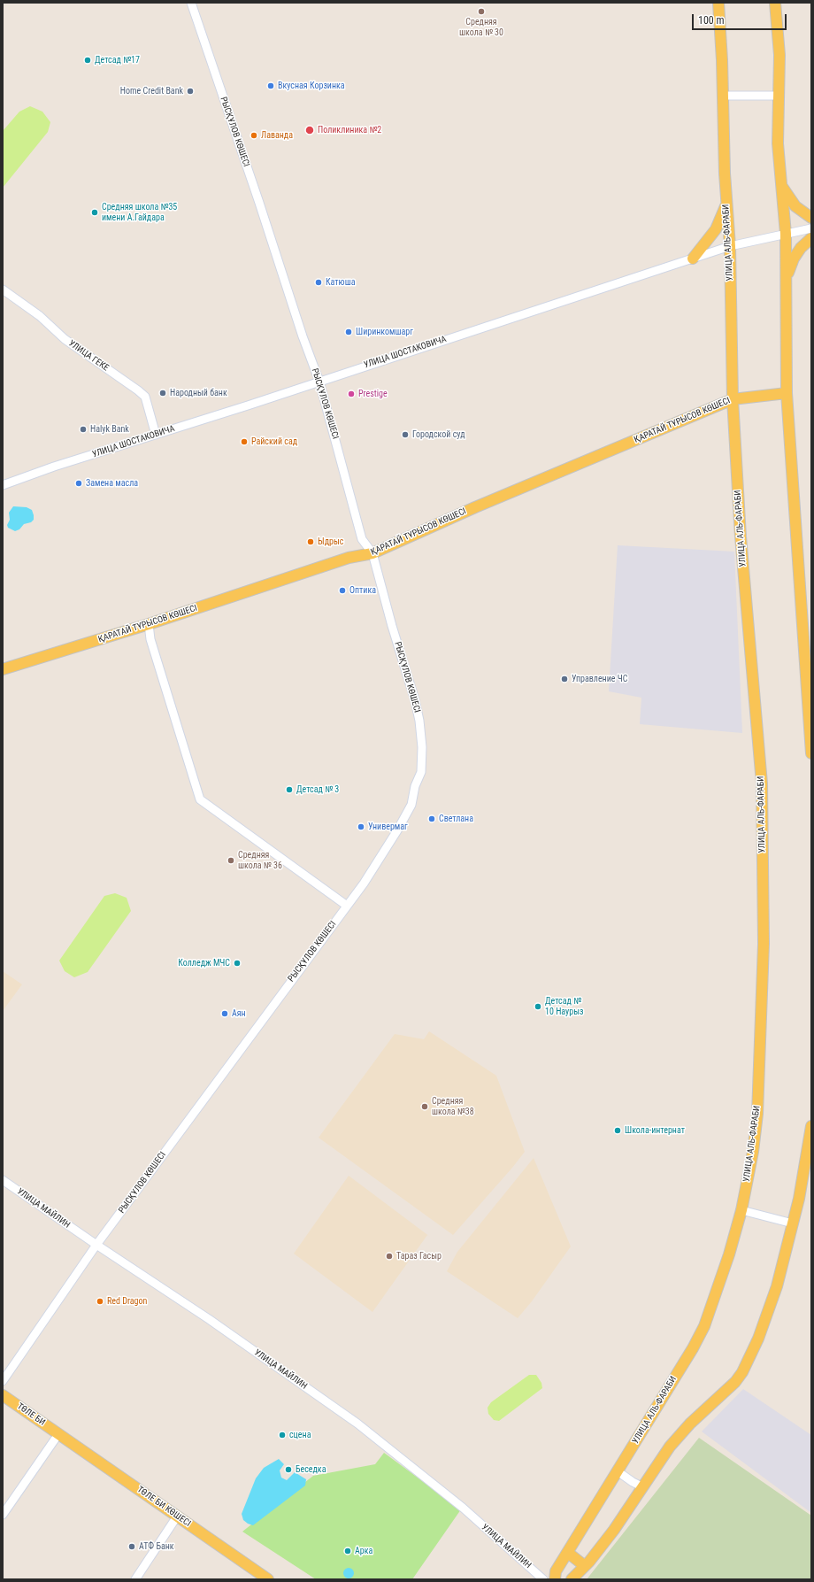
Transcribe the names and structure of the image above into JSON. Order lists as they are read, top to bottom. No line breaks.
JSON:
{"streets":{"main road":["УЛИЦА АЛЬ-ФАРАБИ","ҚАРАТАЙ ТҰРЫСОВ КӨШЕСІ","ТӨЛЕ БИ","ТӨЛЕ БИ КӨШЕСІ"],"street":["РЫСҚҰЛОВ КӨШЕСІ","УЛИЦА ШОСТАКОВИЧА","УЛИЦА ГЕКЕ","УЛИЦА МАЙЛИН"]},"crossings":[["РЫСҚҰЛОВ КӨШЕСІ","УЛИЦА ШОСТАКОВИЧА"],["РЫСҚҰЛОВ КӨШЕСІ","ҚАРАТАЙ ТҰРЫСОВ КӨШЕСІ"],["РЫСҚҰЛОВ КӨШЕСІ","УЛИЦА МАЙЛИН"],["УЛИЦА АЛЬ-ФАРАБИ","УЛИЦА ШОСТАКОВИЧА"],["УЛИЦА АЛЬ-ФАРАБИ","ҚАРАТАЙ ТҰРЫСОВ КӨШЕСІ"],["УЛИЦА ШОСТАКОВИЧА","УЛИЦА ГЕКЕ"],["ТӨЛЕ БИ","ТӨЛЕ БИ КӨШЕСІ"]],"places":["Средняя школа № 30","Детсад №17","Вкусная Корзинка","Home Credit Bank","Поликлиника №2","Лаванда","Средняя школа №35 имени А.Гайдара","Катюша","Ширинкомшарг","Народный банк","Prestige","Halyk Bank","Городской суд","Райский сад","Замена масла","Ыдрыс","Оптика","Управление ЧС","Детсад № 3","Светлана","Универмаг","Средняя школа № 36","Колледж МЧС","Детсад № 10 Наурыз","Аян","Средняя школа №38","Школа-интернат","Тараз Гасыр","Red Dragon","сцена","Беседка","АТФ Банк","Арка"],"scale_bar":"100 m"}
